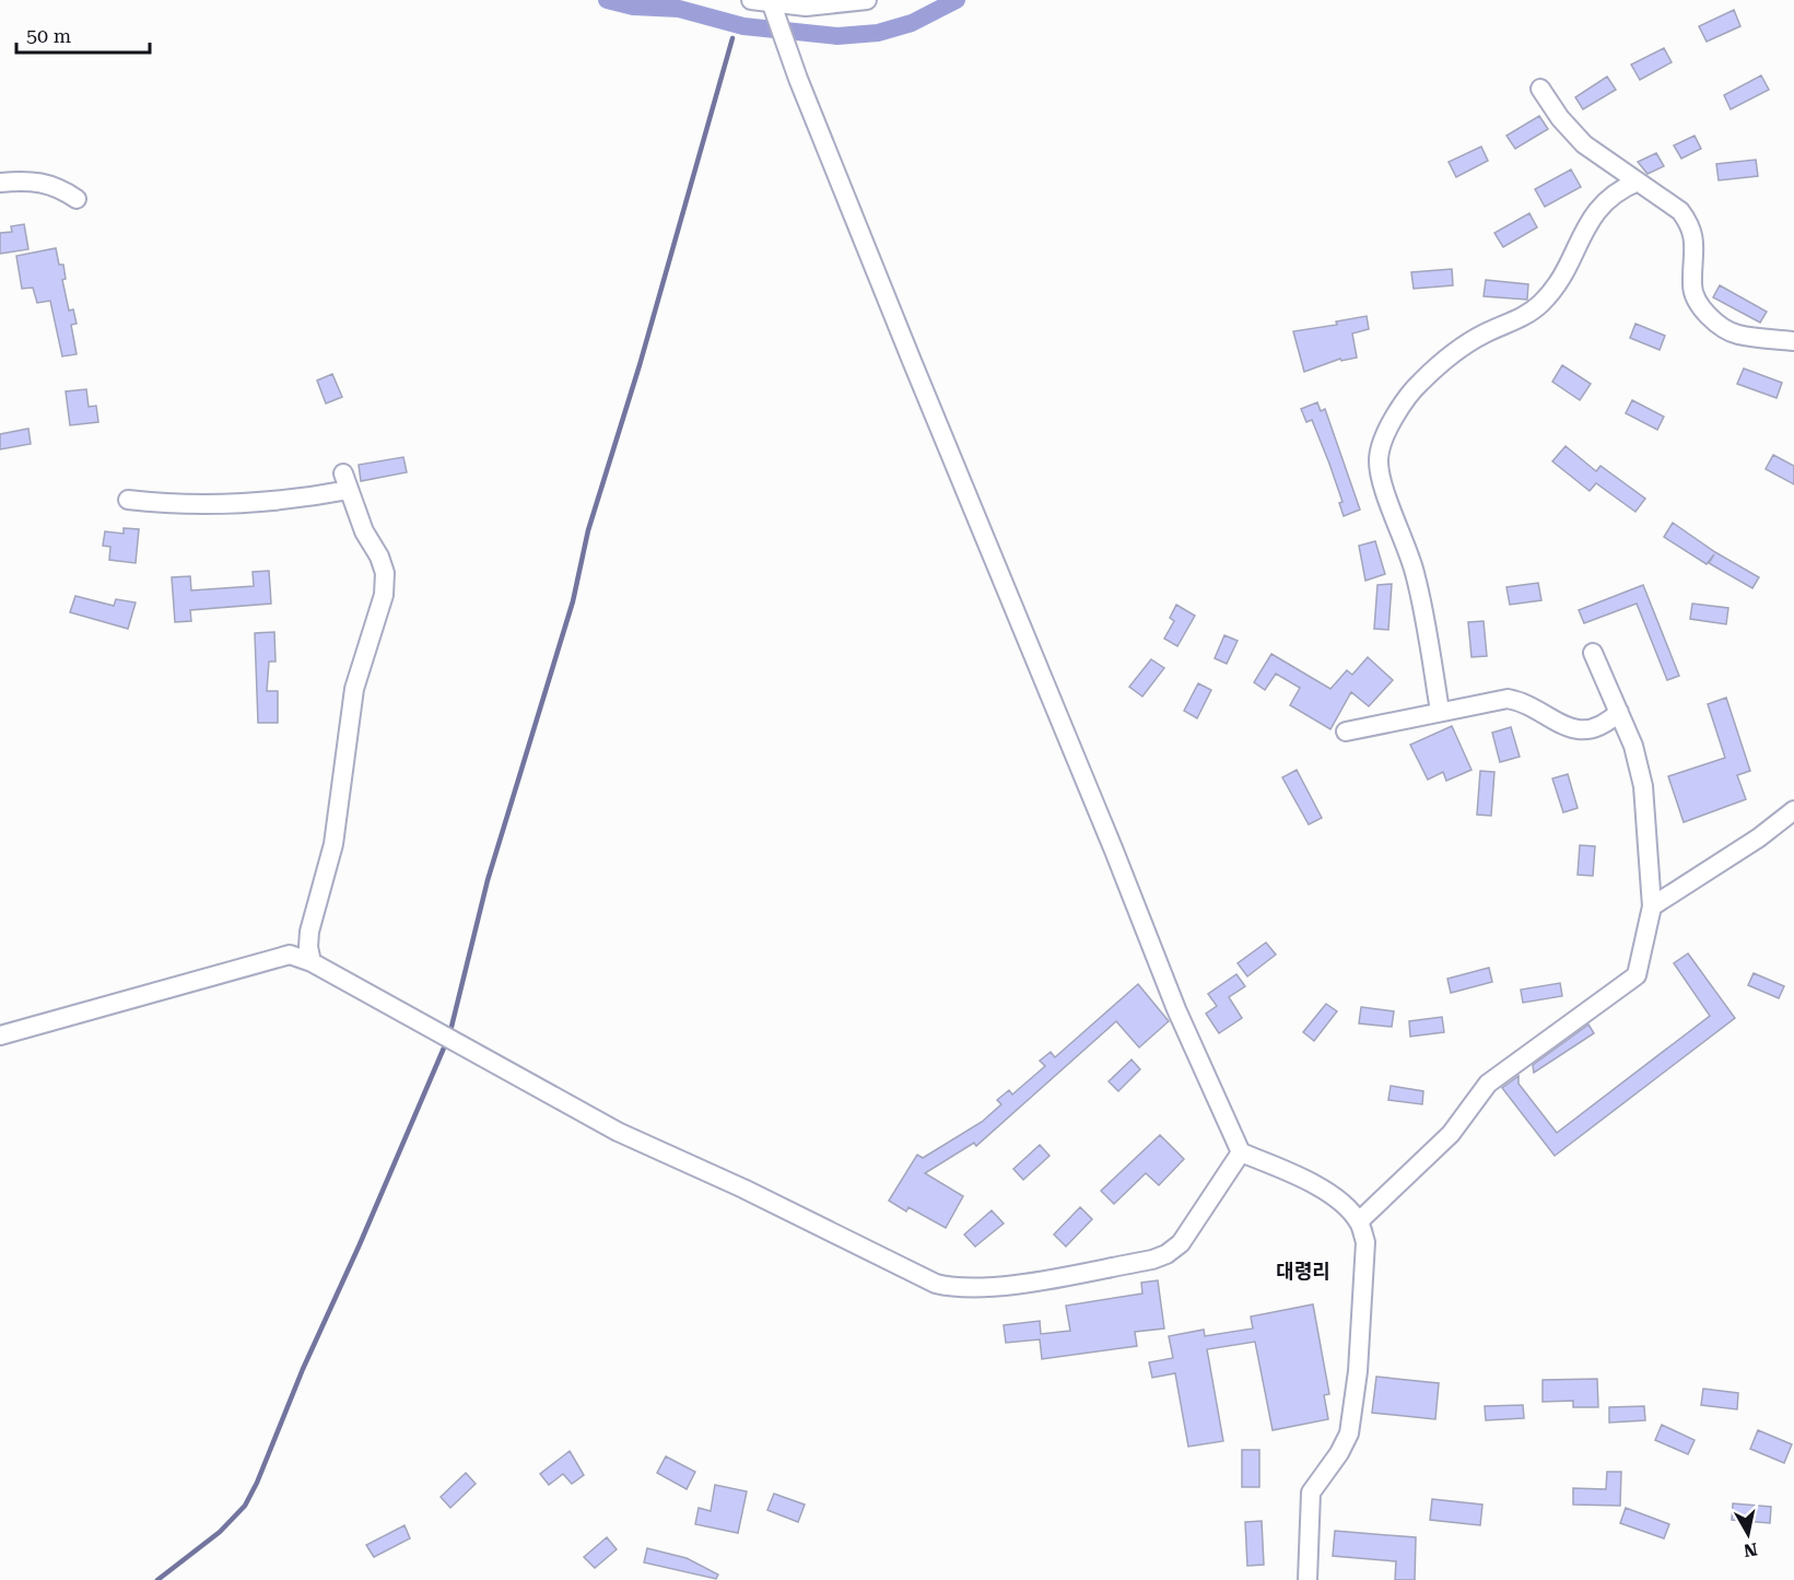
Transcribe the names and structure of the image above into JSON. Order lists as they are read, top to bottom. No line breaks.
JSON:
{"districts":["대령리"],"scale_bar":"50 m","north":"bottom"}
